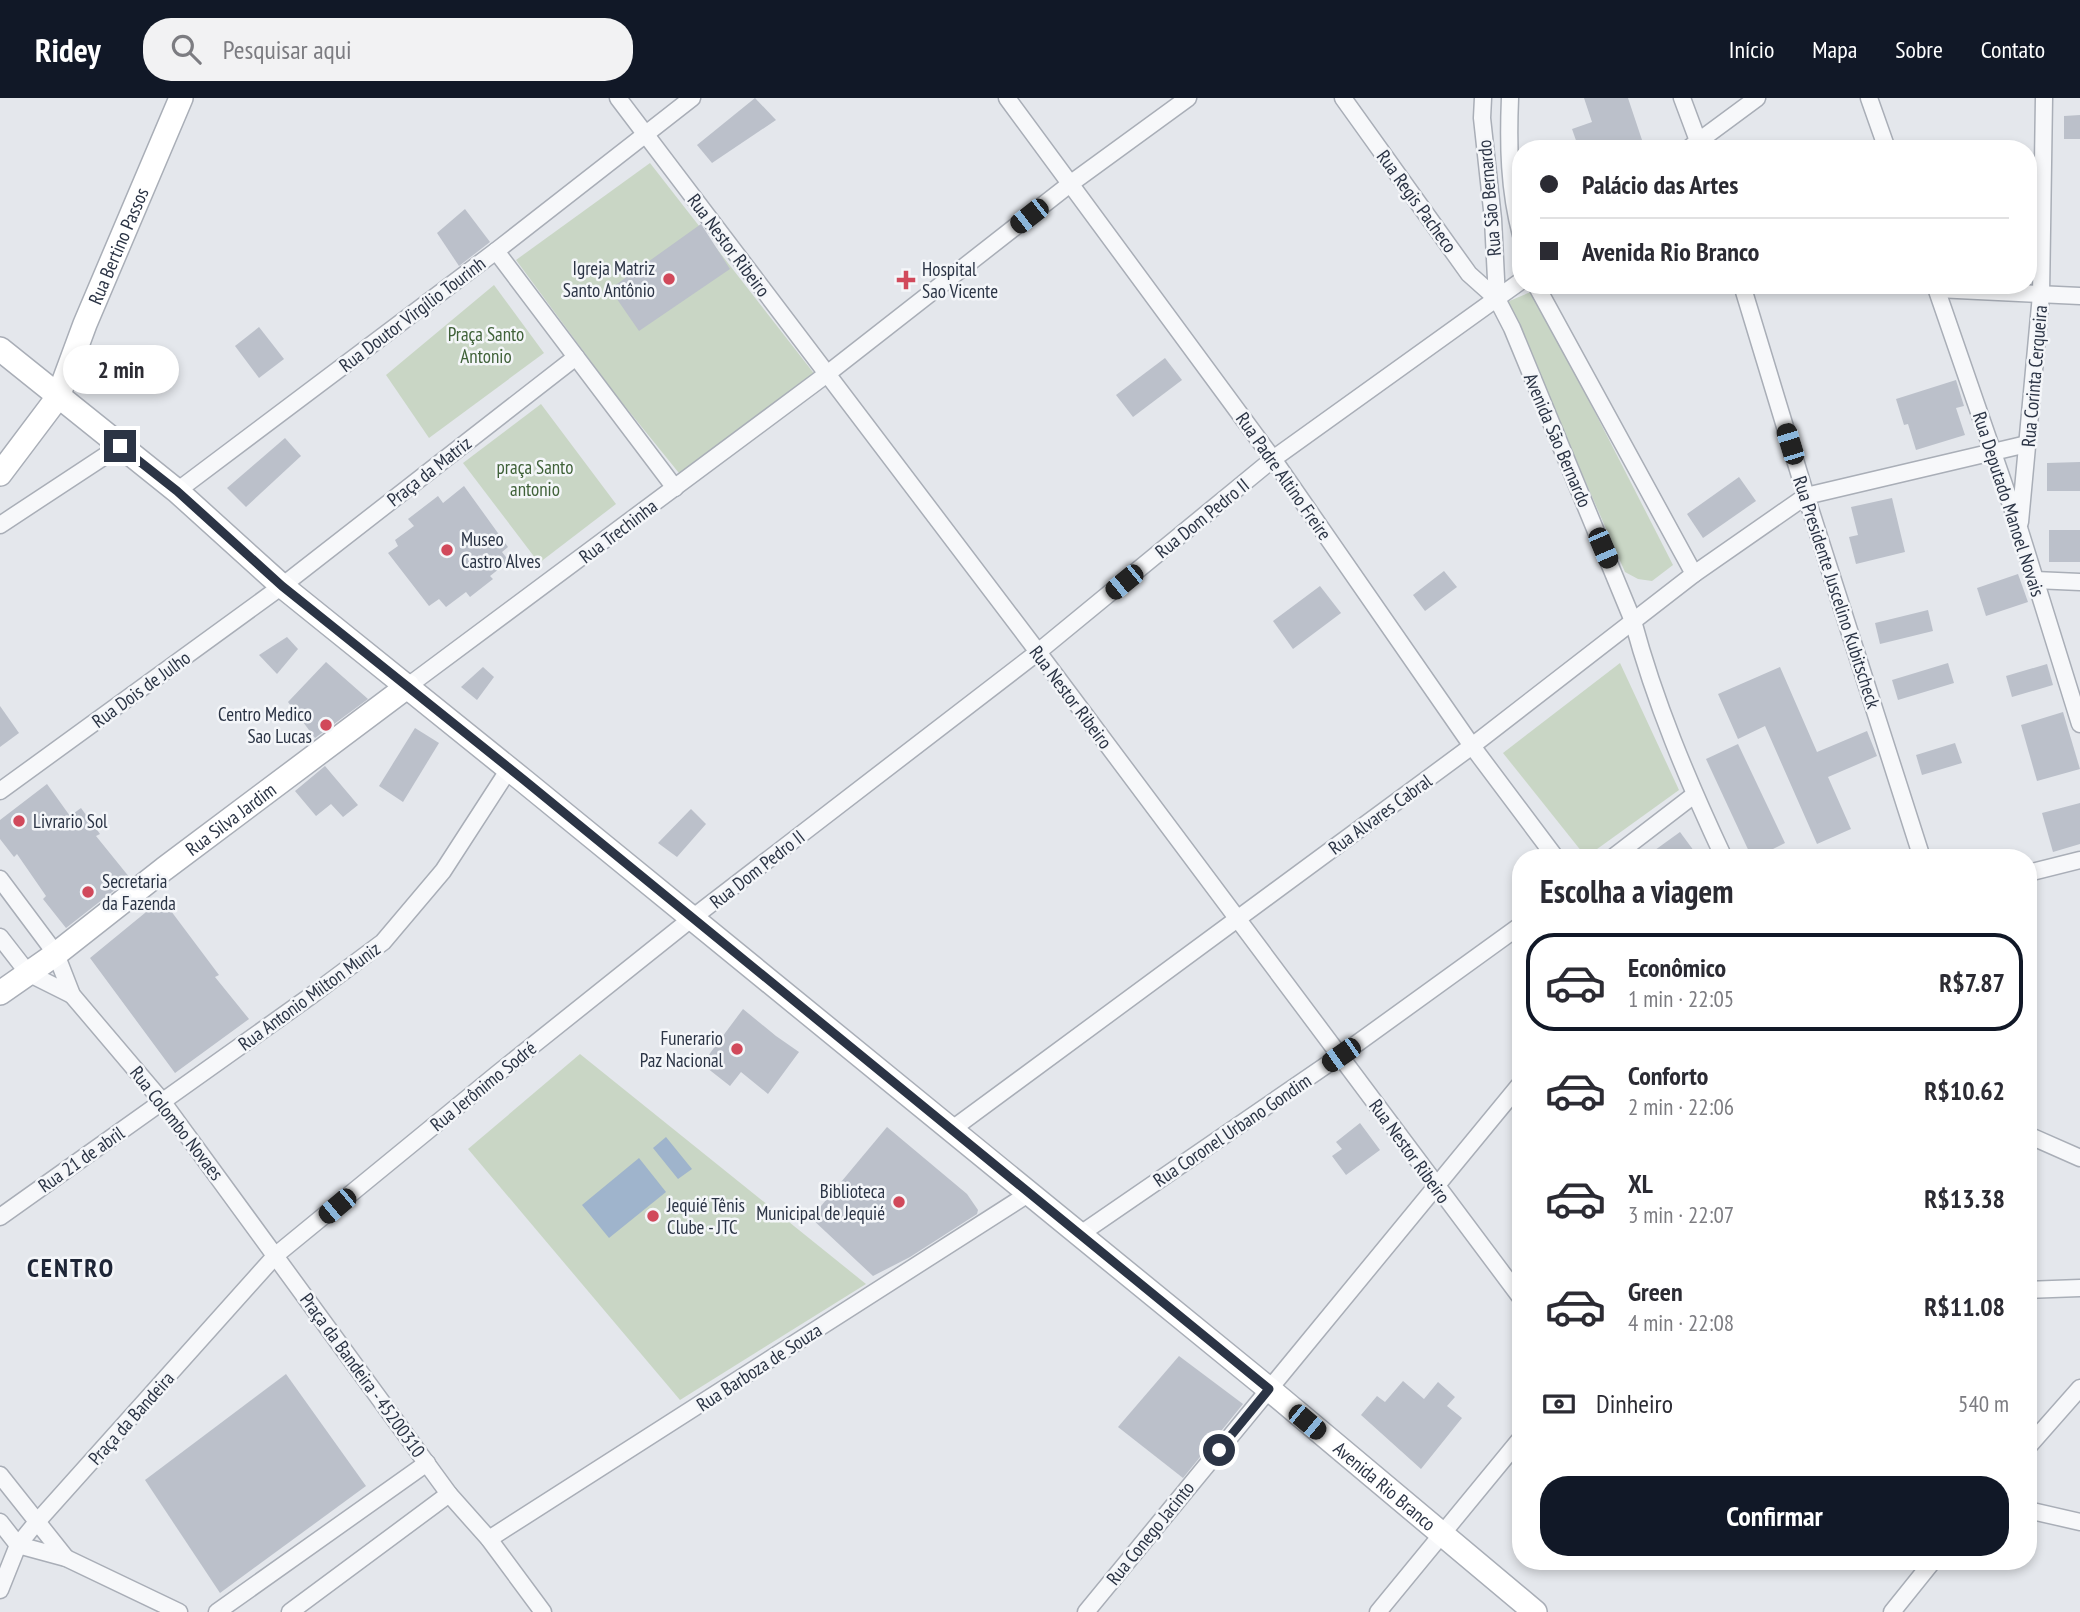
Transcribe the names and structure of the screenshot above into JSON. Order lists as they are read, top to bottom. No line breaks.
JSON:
{"streets":{"main road":["Rua Bertino Passos","Rua Silva Jardim","Avenida Rio Branco"],"street":["Rua São Bernardo","Rua Regis Pacheco","Rua Nestor Ribeiro","Rua Doutor Virgílio Tourinh","Rua Corinta Cerqueira","Avenida São Bernardo","Praça da Matriz","Rua Padre Altino Freire","Rua Deputado Manoel Novais","Rua Dom Pedro II","Rua Trechinha","Rua Presidente Juscelino Kubitscheck","Rua Dois de Julho","Rua Alvares Cabral","Rua Antonio Milton Muniz","Rua Jerônimo Sodré","Rua Colombo Novaes","Rua Coronel Urbano Gondim","Rua 21 de abril","Rua Barboza de Souza","Praça da Bandeira - 45200310","Praça da Bandeira","Rua Conego Jacinto"]},"crossings":[["Rua São Bernardo","Rua Regis Pacheco"],["Rua São Bernardo","Avenida São Bernardo"],["Rua São Bernardo","Rua Dom Pedro II"],["Rua Regis Pacheco","Avenida São Bernardo"],["Rua Regis Pacheco","Rua Dom Pedro II"],["Rua Nestor Ribeiro","Rua Doutor Virgílio Tourinh"],["Rua Nestor Ribeiro","Rua Dom Pedro II"],["Rua Nestor Ribeiro","Rua Trechinha"],["Rua Nestor Ribeiro","Rua Alvares Cabral"],["Rua Nestor Ribeiro","Rua Coronel Urbano Gondim"],["Rua Nestor Ribeiro","Rua Conego Jacinto"],["Rua Bertino Passos","Avenida Rio Branco"],["Rua Doutor Virgílio Tourinh","Avenida Rio Branco"],["Rua Corinta Cerqueira","Rua Deputado Manoel Novais"],["Avenida São Bernardo","Rua Dom Pedro II"],["Avenida São Bernardo","Rua Alvares Cabral"],["Praça da Matriz","Rua Dois de Julho"],["Praça da Matriz","Avenida Rio Branco"],["Rua Padre Altino Freire","Rua Dom Pedro II"],["Rua Padre Altino Freire","Rua Trechinha"],["Rua Padre Altino Freire","Rua Alvares Cabral"],["Rua Dom Pedro II","Rua Jerônimo Sodré"],["Rua Dom Pedro II","Avenida Rio Branco"],["Rua Trechinha","Rua Silva Jardim"],["Rua Trechinha","Avenida Rio Branco"],["Rua Presidente Juscelino Kubitscheck","Rua Alvares Cabral"],["Rua Dois de Julho","Avenida Rio Branco"],["Rua Alvares Cabral","Avenida Rio Branco"],["Rua Silva Jardim","Avenida Rio Branco"],["Rua Antonio Milton Muniz","Rua Colombo Novaes"],["Rua Antonio Milton Muniz","Rua 21 de abril"],["Rua Antonio Milton Muniz","Avenida Rio Branco"],["Rua Jerônimo Sodré","Rua Colombo Novaes"],["Rua Jerônimo Sodré","Praça da Bandeira - 45200310"],["Rua Jerônimo Sodré","Praça da Bandeira"],["Rua Jerônimo Sodré","Avenida Rio Branco"],["Rua Colombo Novaes","Rua 21 de abril"],["Rua Colombo Novaes","Praça da Bandeira - 45200310"],["Rua Colombo Novaes","Praça da Bandeira"],["Rua Coronel Urbano Gondim","Avenida Rio Branco"],["Rua Barboza de Souza","Praça da Bandeira - 45200310"],["Rua Barboza de Souza","Avenida Rio Branco"],["Praça da Bandeira - 45200310","Praça da Bandeira"],["Avenida Rio Branco","Rua Conego Jacinto"]],"districts":["CENTRO"],"parks":["Praça Santo Antonio","praça Santo antonio"],"places":{"other":["Igreja Matriz Santo Antônio","Museo Castro Alves","Centro Medico Sao Lucas","Livrario Sol","Secretaria da Fazenda","Funerario Paz Nacional","Biblioteca Municipal de Jequié","Jequié Tênis Clube - JTC"],"health":["Hospital Sao Vicente"]},"page":{"header":"Ridey","search":"Pesquisar aqui","nav":["Início","Mapa","Sobre","Contato"],"banner":["Palácio das Artes","Avenida Rio Branco"],"bubble":"2 min","heading":"Escolha a viagem","list":[{"name":"Econômico","note":"1 min · 22:05","value":"R$7.87"},{"name":"Conforto","note":"2 min · 22:06","value":"R$10.62"},{"name":"XL","note":"3 min · 22:07","value":"R$13.38"},{"name":"Green","note":"4 min · 22:08","value":"R$11.08"}],"pay":["Dinheiro","540 m"],"buttons":"Confirmar"}}
